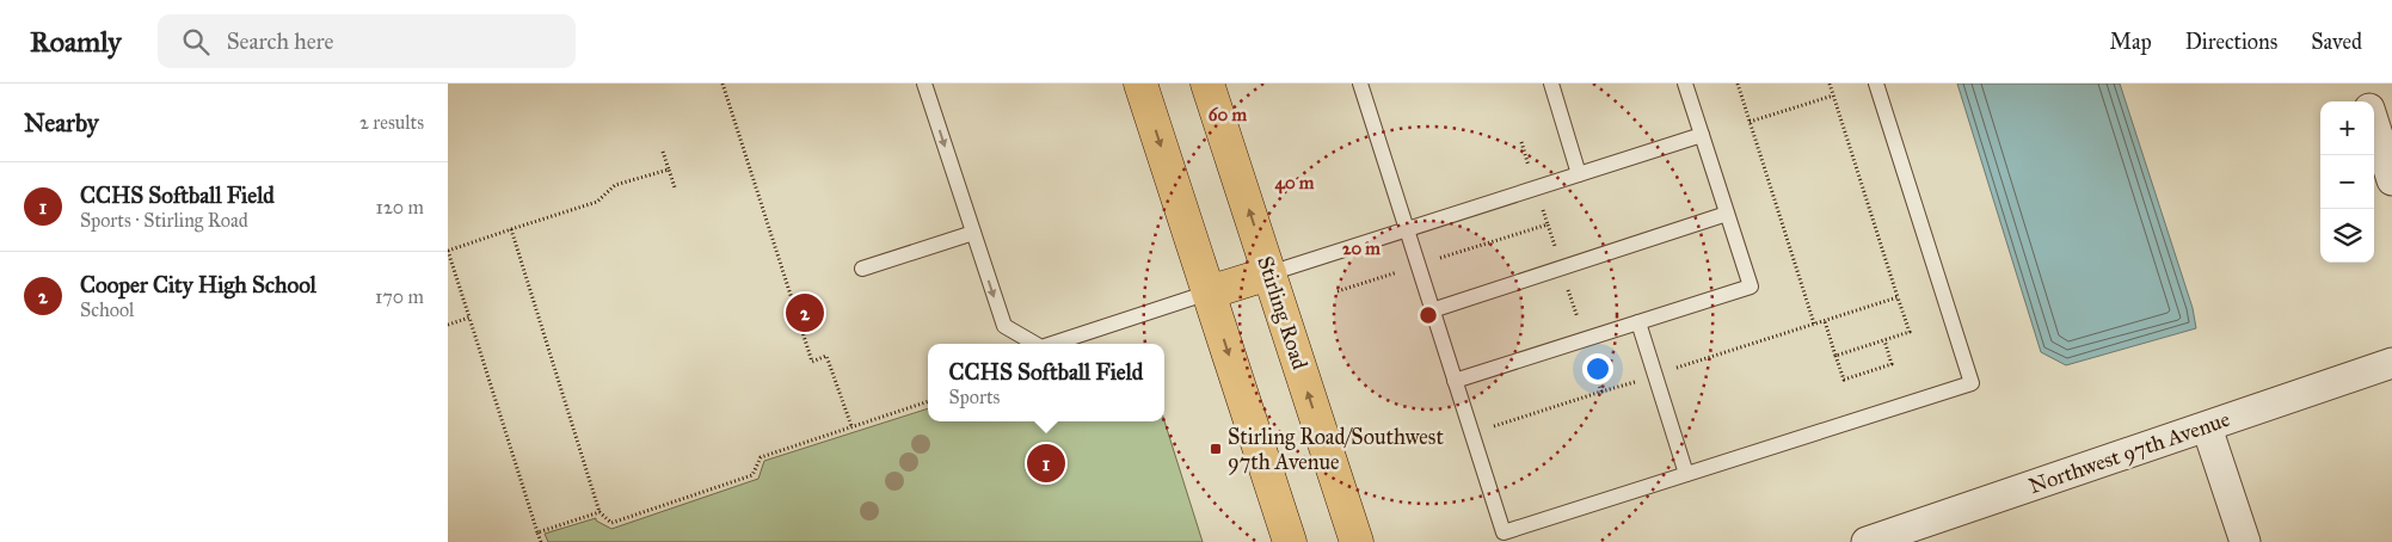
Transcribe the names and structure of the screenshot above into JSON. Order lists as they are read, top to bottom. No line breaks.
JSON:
{"streets":{"main road":["Stirling Road"],"street":["Northwest 97th Avenue"]},"places":{"transit":["Stirling Road/Southwest 97th Avenue"]},"page":{"header":"Roamly","search":"Search here","nav":["Map","Directions","Saved"],"heading":["Nearby","2 results"],"map_buttons":["+","−"],"list":[{"mark":"1","name":"CCHS Softball Field","note":"Sports · Stirling Road","value":"120 m"},{"mark":"2","name":"Cooper City High School","note":"School","value":"170 m"}],"pins":["2","1"],"popup":["CCHS Softball Field","Sports"]},"rings":["60 m","40 m","20 m"]}
